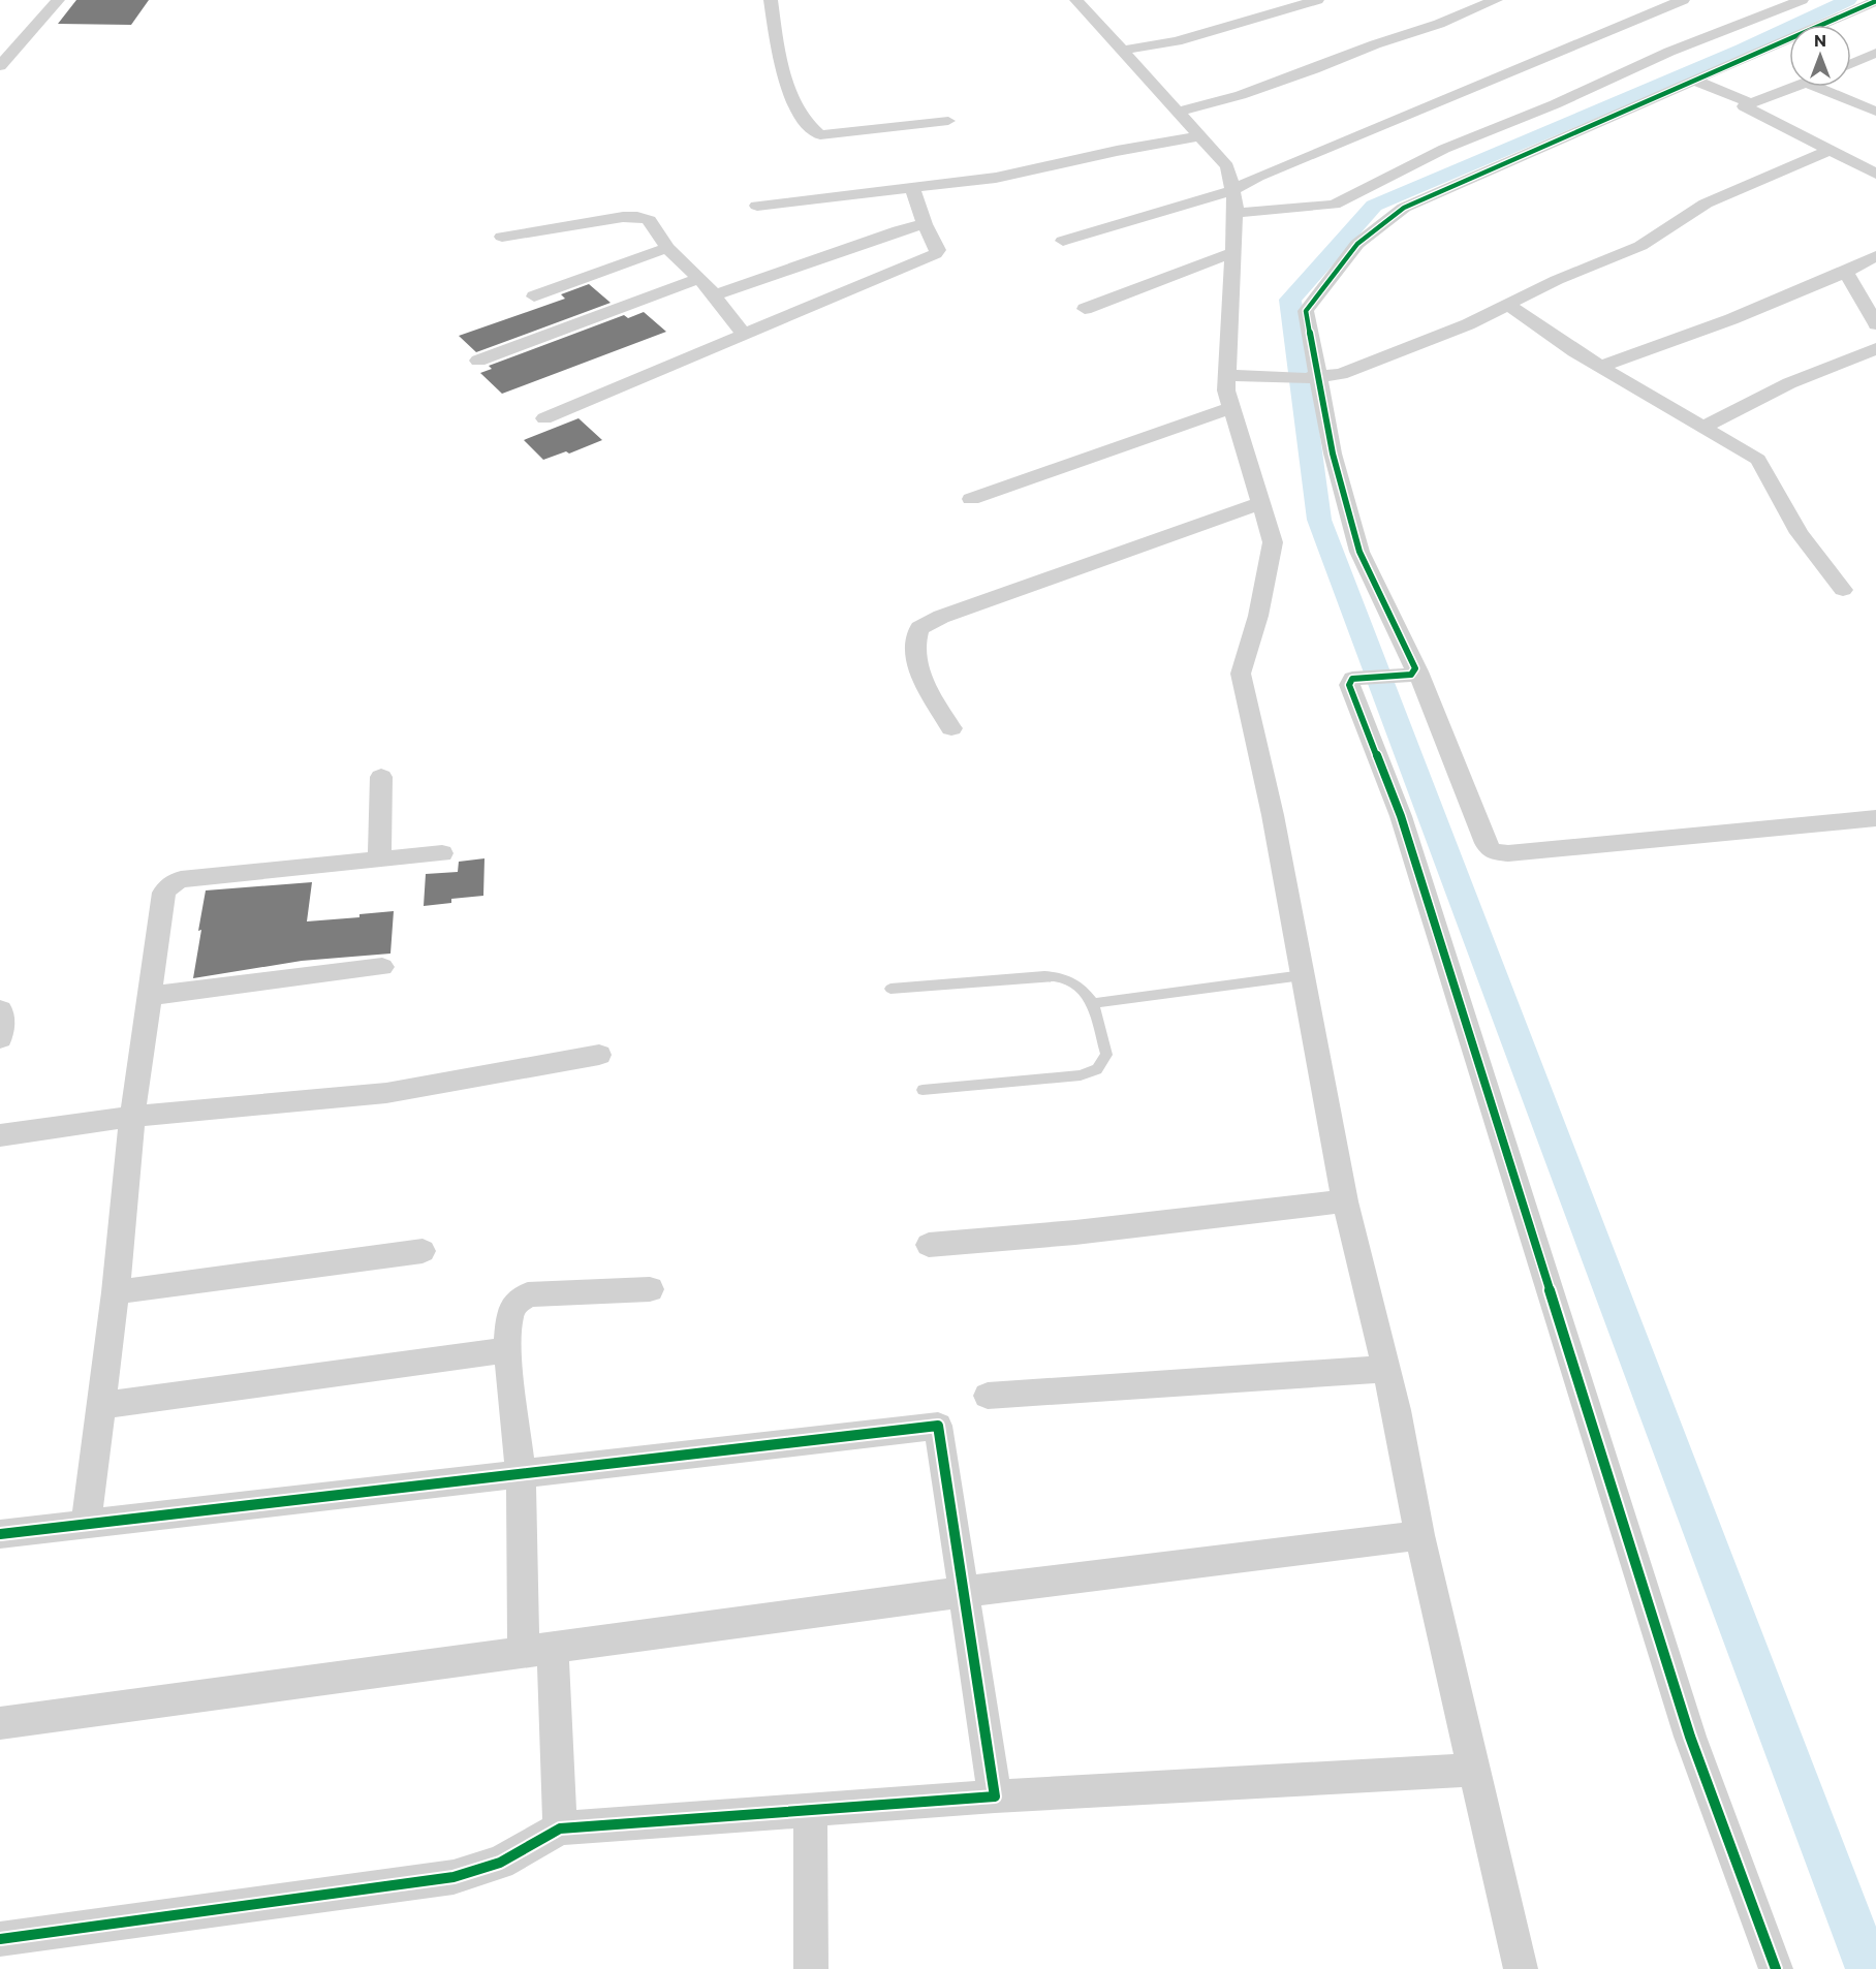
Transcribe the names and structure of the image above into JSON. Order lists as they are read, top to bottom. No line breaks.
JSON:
{"north":"top"}
